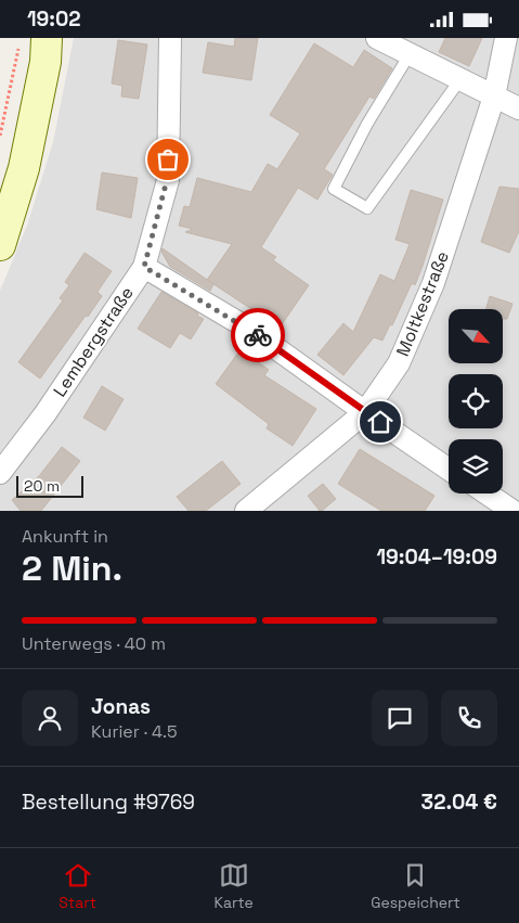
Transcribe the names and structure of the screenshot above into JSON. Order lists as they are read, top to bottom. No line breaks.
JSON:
{"streets":{"street":["Moltkestraße","Lembergstraße"]},"scale_bar":"20 m","north":"bottom right","page":{"status":"19:02","scale":"20 m","heading":["2 Min.","Ankunft in","19:04–19:09"],"panel":["Jonas","Kurier · 4.5","Bestellung #9769","32.04 €"],"bar":"Unterwegs · 40 m","tabs":["Start","Karte","Gespeichert"]}}
